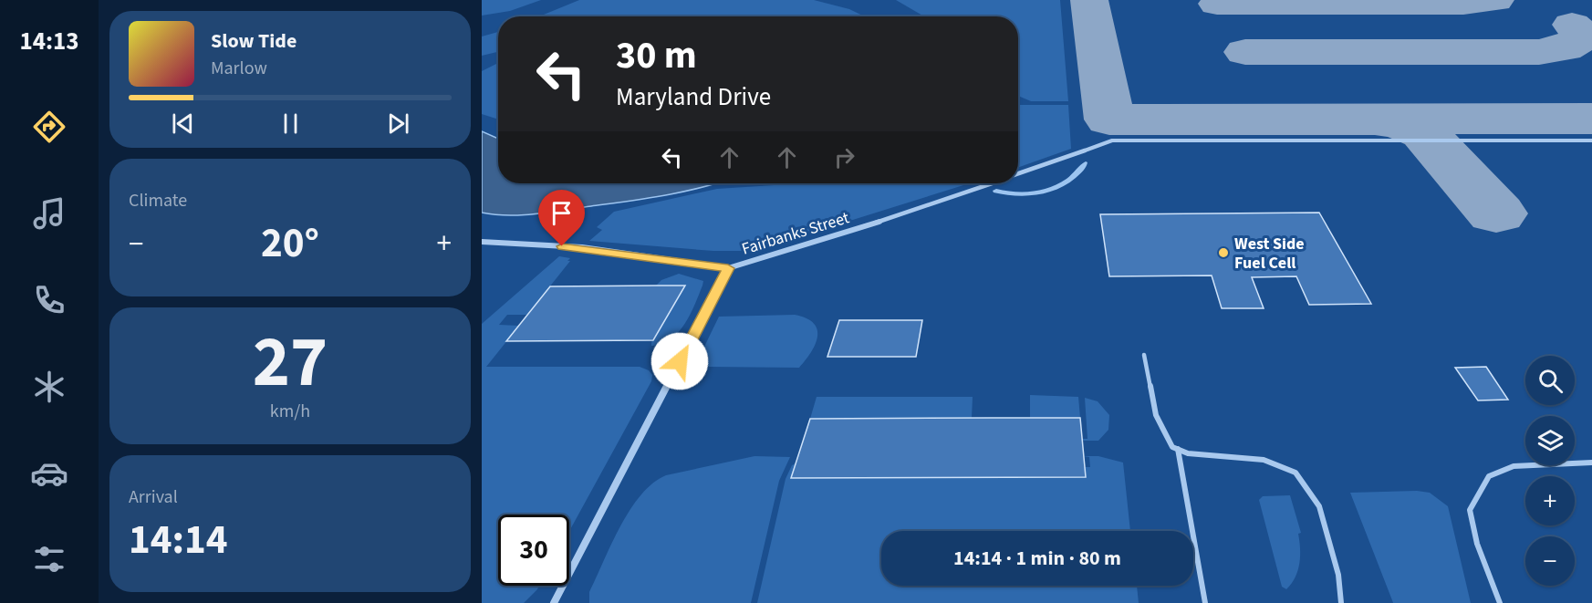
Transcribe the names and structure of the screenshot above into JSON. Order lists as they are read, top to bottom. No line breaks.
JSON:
{"streets":{"street":["Fairbanks Street"]},"places":["West Side Fuel Cell"],"page":{"tabs":"14:13","turn":["30 m","Maryland Drive"],"song":["Slow Tide","Marlow"],"tile":["Climate",["27","km/h"],["Arrival","14:14"]],"heat":["−","20°","+"],"map_buttons":["+","−"],"limit":"30","trip":"14:14 · 1 min · 80 m"}}
